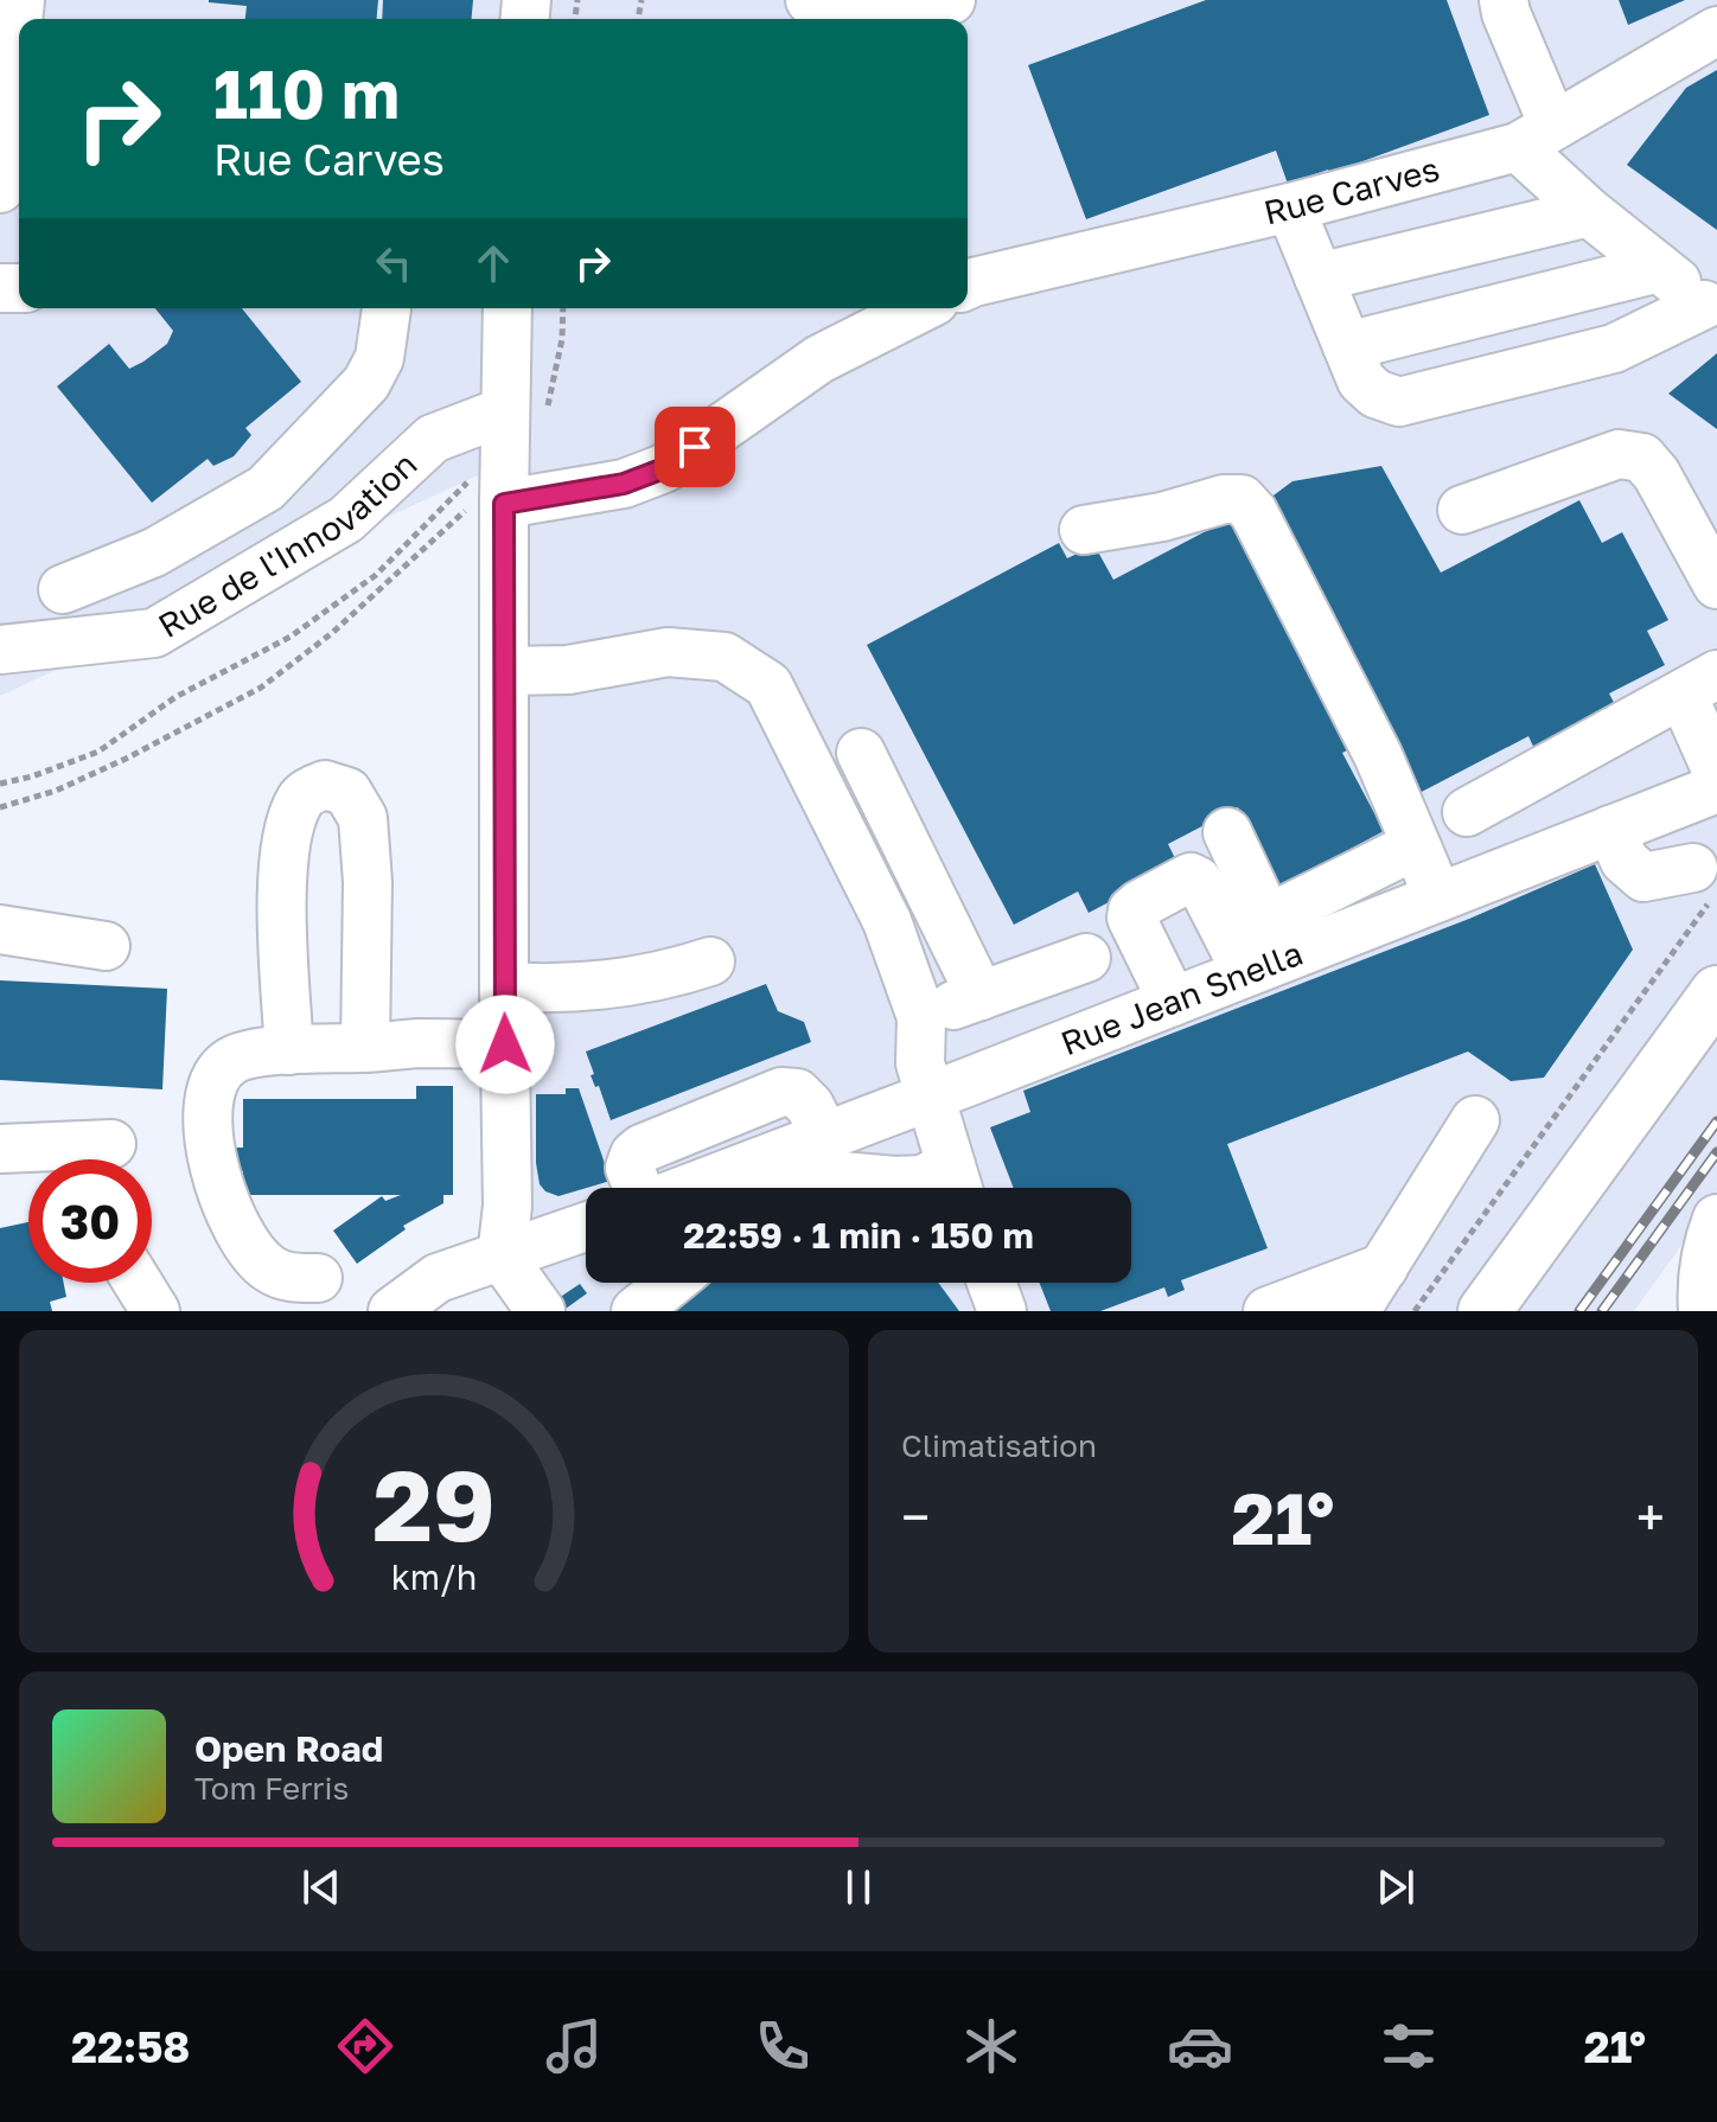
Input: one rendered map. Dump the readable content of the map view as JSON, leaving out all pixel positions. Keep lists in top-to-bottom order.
{
  "streets": {
    "street": ["Rue Carves", "Rue de l'Innovation", "Rue Jean Snella"]
  },
  "page": {
    "turn": ["110 m", "Rue Carves"],
    "limit": "30",
    "trip": "22:59 · 1 min · 150 m",
    "tile": "Climatisation",
    "heat": ["−", "21°", "+"],
    "song": ["Open Road", "Tom Ferris"],
    "tabs": ["22:58", "21°"],
    "gauge": ["29", "km/h"]
  }
}
